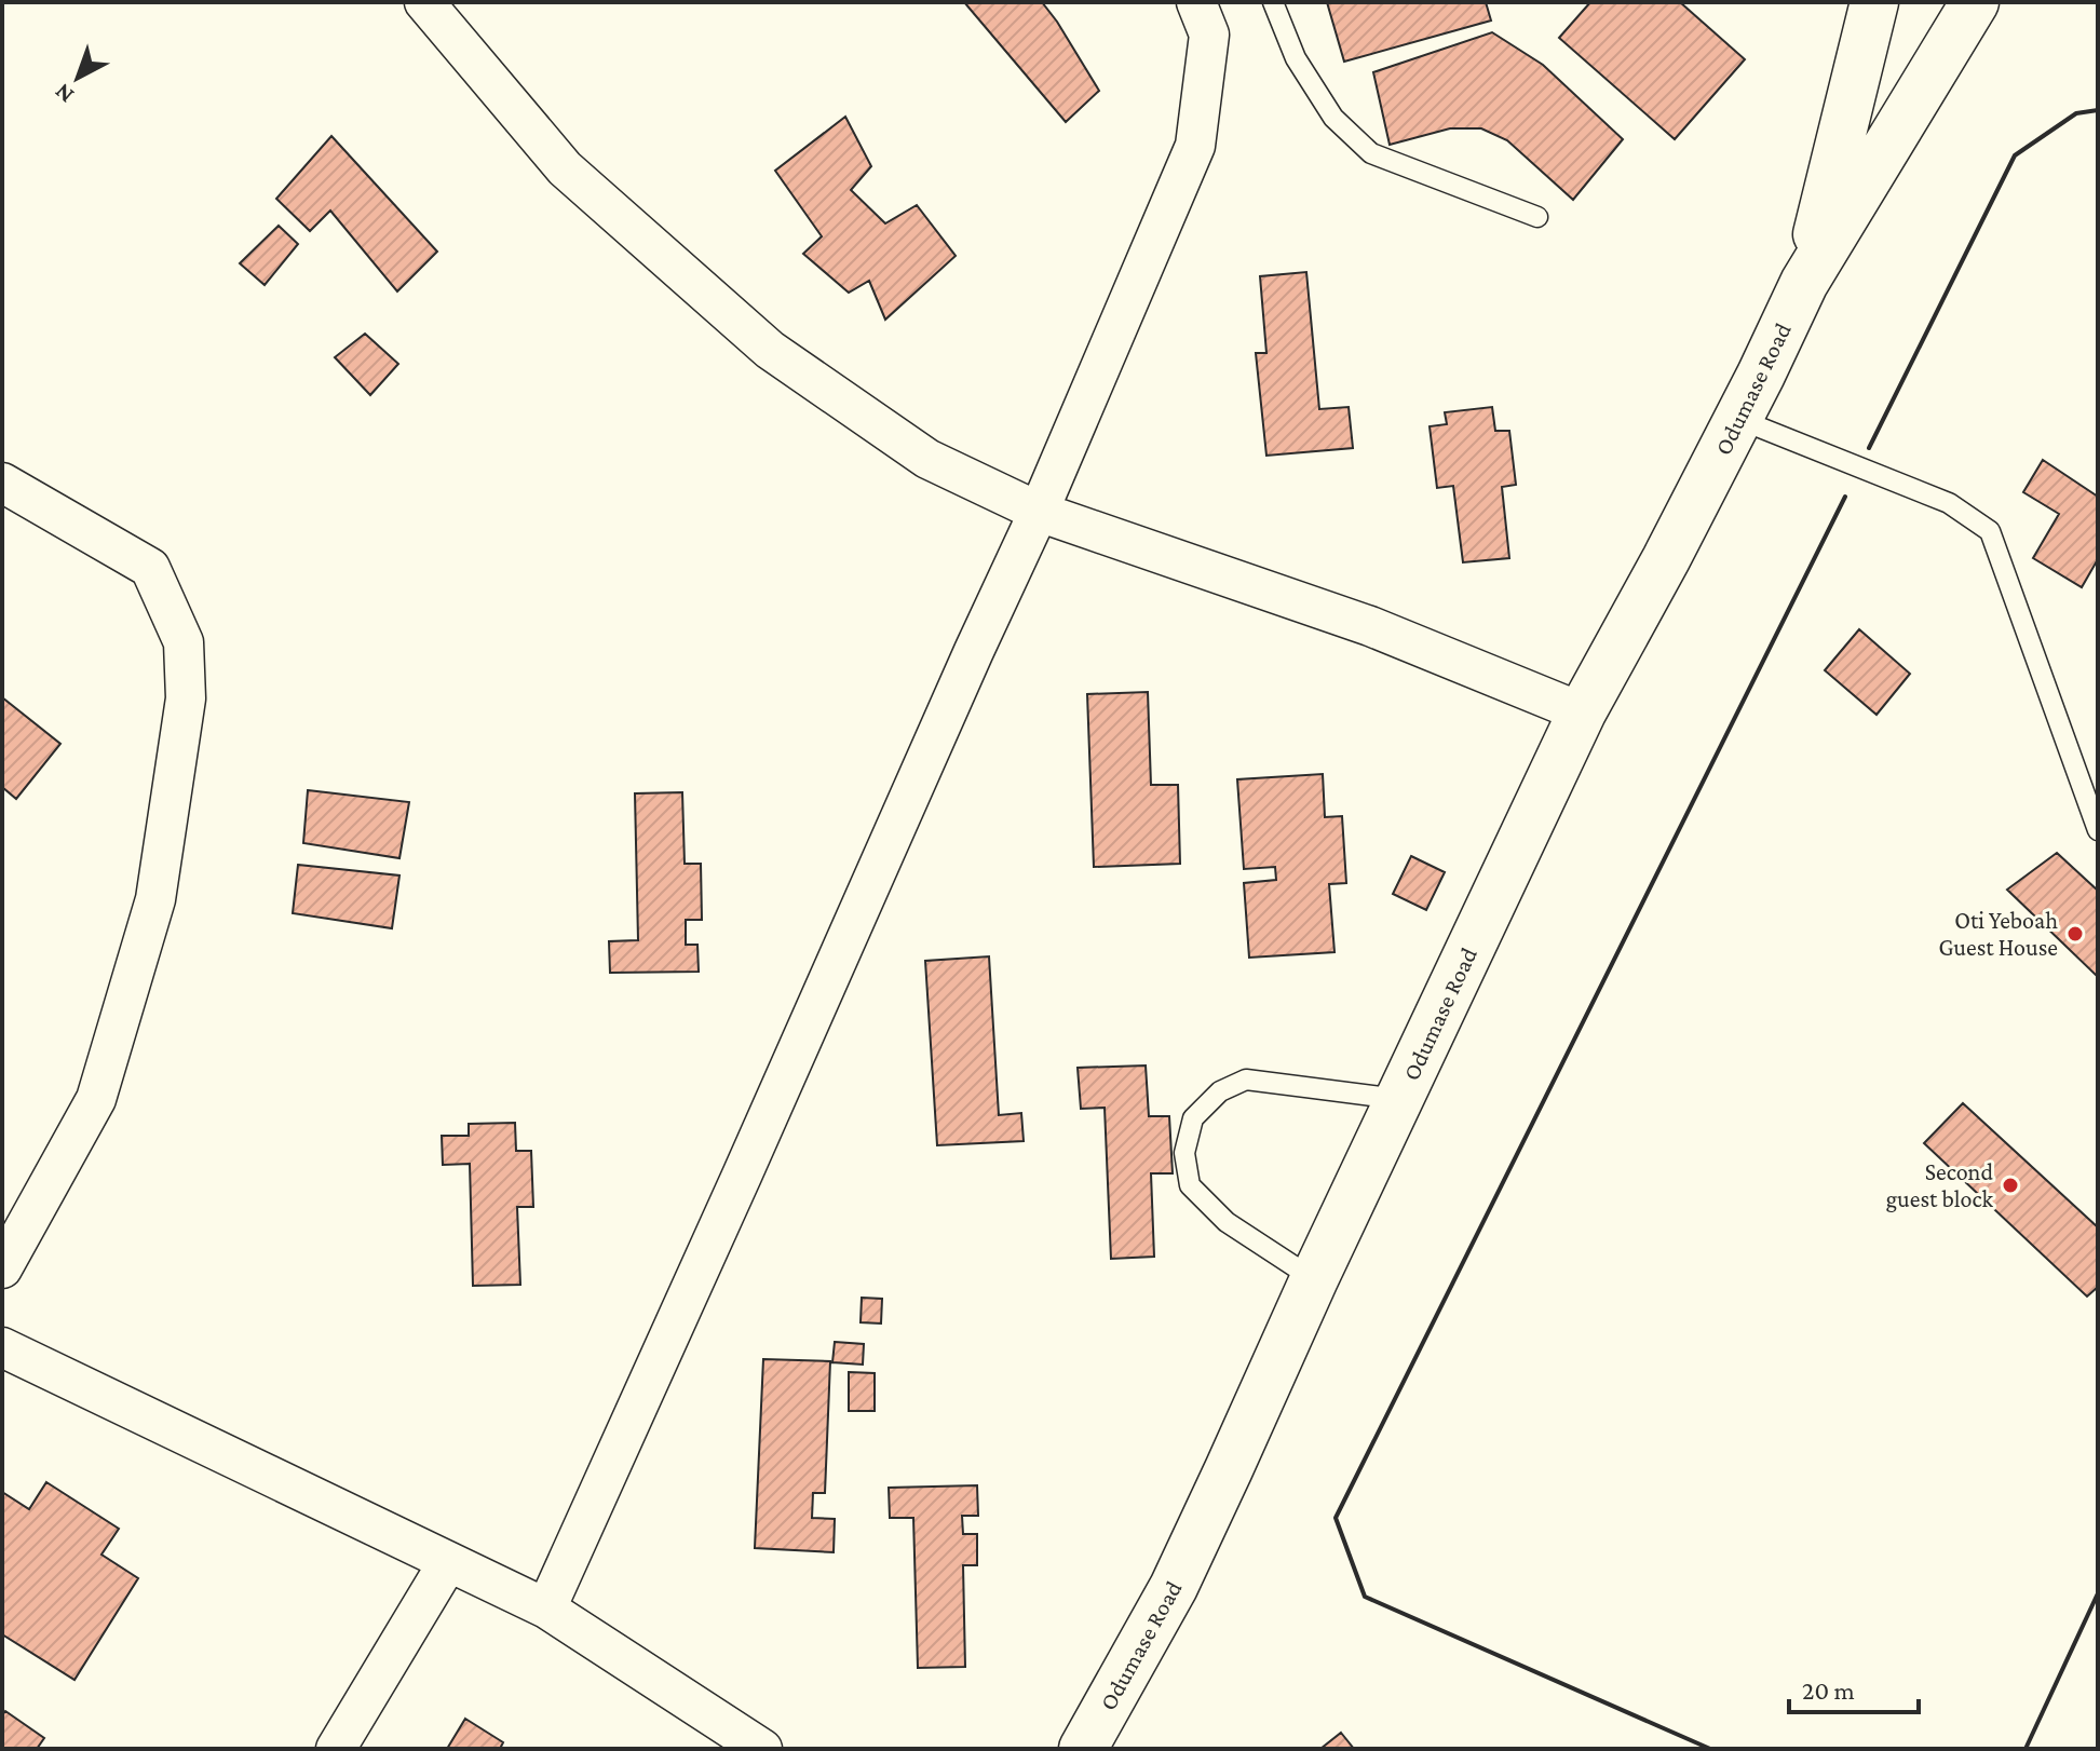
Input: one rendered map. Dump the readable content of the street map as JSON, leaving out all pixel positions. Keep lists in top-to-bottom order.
{
  "streets": {
    "main road": ["Odumase Road"]
  },
  "places": ["Oti Yeboah Guest House", "Second guest block"],
  "scale_bar": "20 m",
  "north": "bottom left"
}
